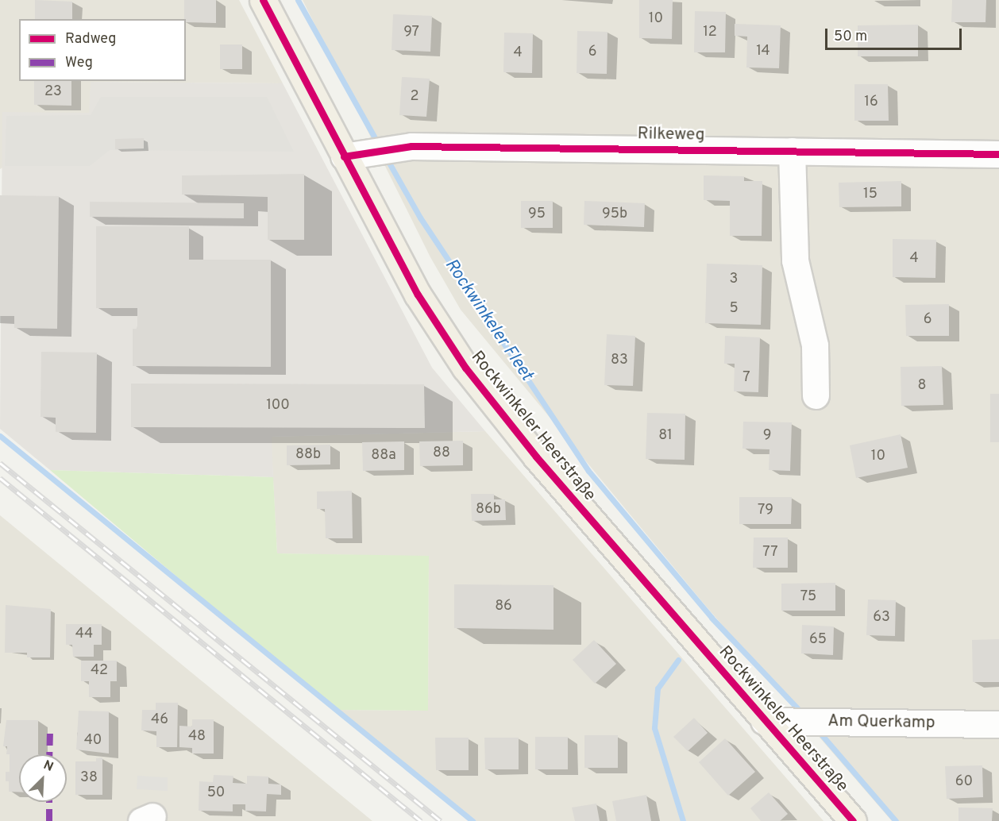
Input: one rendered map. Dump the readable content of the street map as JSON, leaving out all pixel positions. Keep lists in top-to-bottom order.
{
  "streets": {
    "main road": ["Rockwinkeler Heerstraße"],
    "street": ["Rilkeweg", "Am Querkamp"]
  },
  "crossings": [
    ["Rilkeweg", "Rockwinkeler Heerstraße"],
    ["Rockwinkeler Heerstraße", "Am Querkamp"]
  ],
  "water": ["Rockwinkeler Fleet"],
  "house_numbers": [
    "10",
    "97",
    "12",
    "14",
    "6",
    "4",
    "23",
    "2",
    "16",
    "15",
    "95",
    "95b",
    "4",
    "3",
    "5",
    "6",
    "83",
    "7",
    "8",
    "100",
    "81",
    "9",
    "88",
    "88b",
    "88a",
    "10",
    "86b",
    "79",
    "77",
    "75",
    "86",
    "63",
    "44",
    "65",
    "42",
    "46",
    "48",
    "40",
    "38",
    "60",
    "50"
  ],
  "legend": ["Radweg", "Weg"],
  "scale_bar": "50 m",
  "north": "top right"
}
